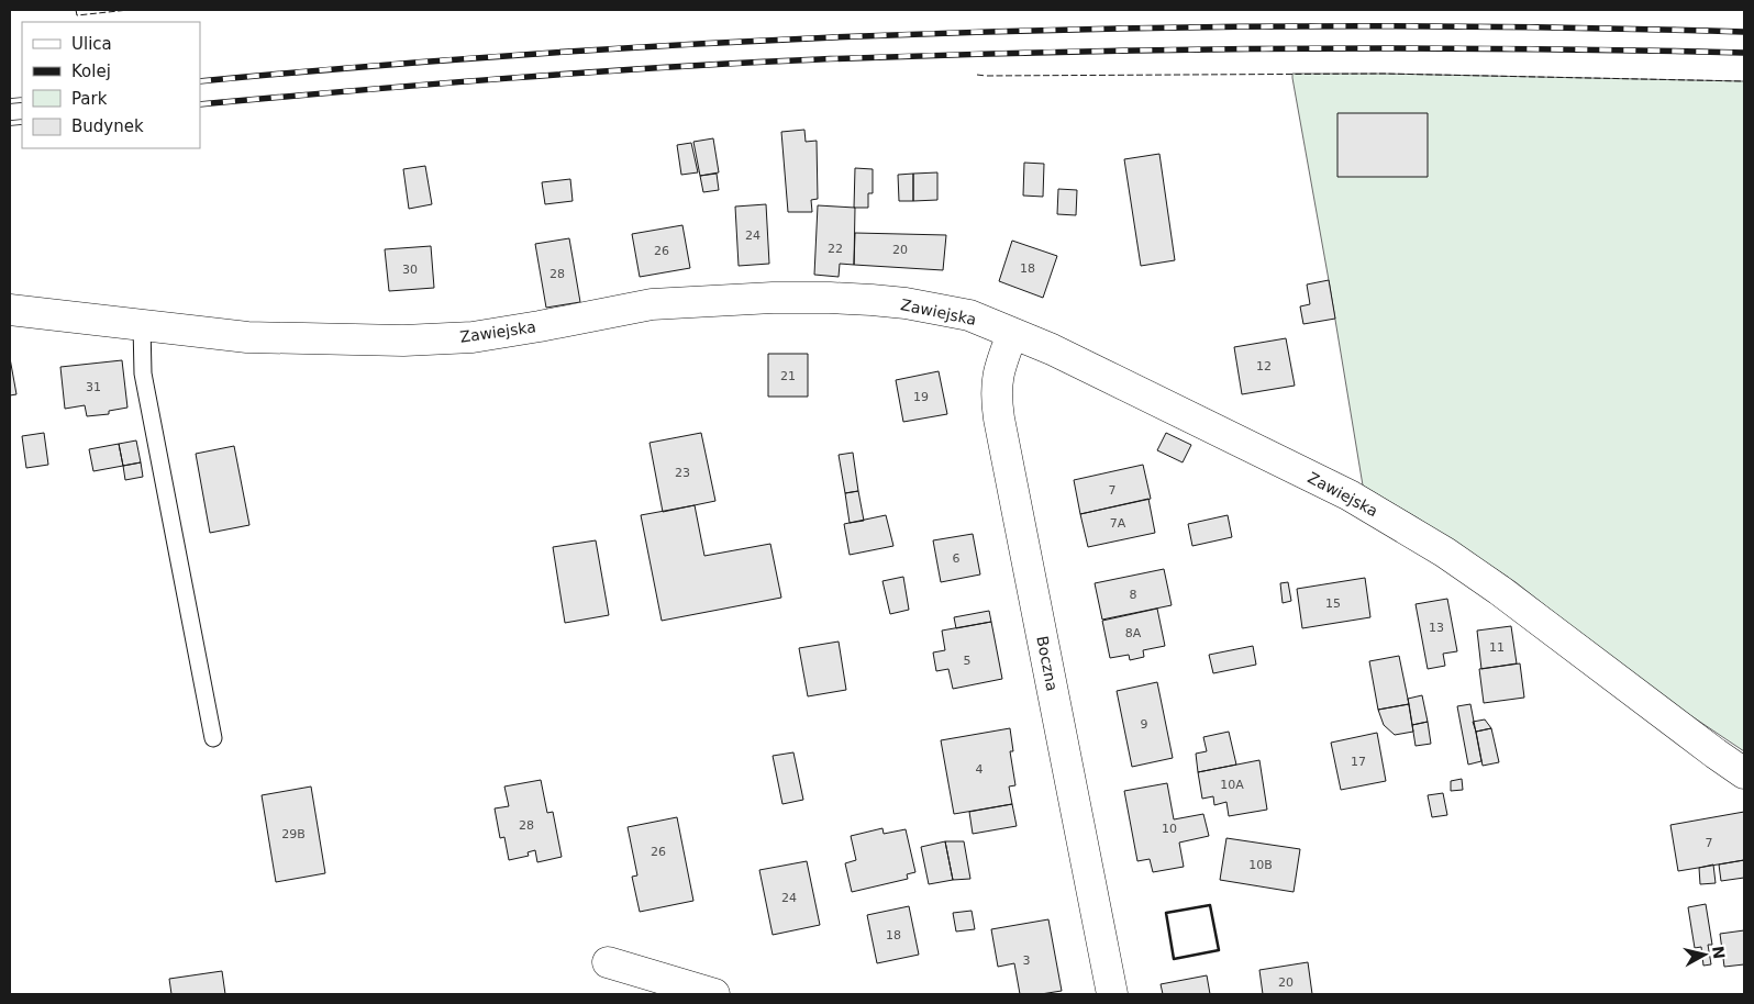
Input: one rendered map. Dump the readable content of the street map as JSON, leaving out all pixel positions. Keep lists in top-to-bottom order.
{
  "streets": {
    "street": ["Zawiejska", "Boczna"]
  },
  "crossings": [
    ["Zawiejska", "Boczna"]
  ],
  "house_numbers": [
    "24",
    "22",
    "20",
    "26",
    "18",
    "30",
    "28",
    "12",
    "21",
    "31",
    "19",
    "23",
    "7",
    "7A",
    "6",
    "8",
    "15",
    "13",
    "8A",
    "11",
    "5",
    "9",
    "17",
    "4",
    "10A",
    "28",
    "10",
    "29B",
    "7",
    "26",
    "10B",
    "24",
    "18",
    "3",
    "20"
  ],
  "legend": [
    "Ulica",
    "Kolej",
    "Park",
    "Budynek"
  ],
  "north": "right"
}
